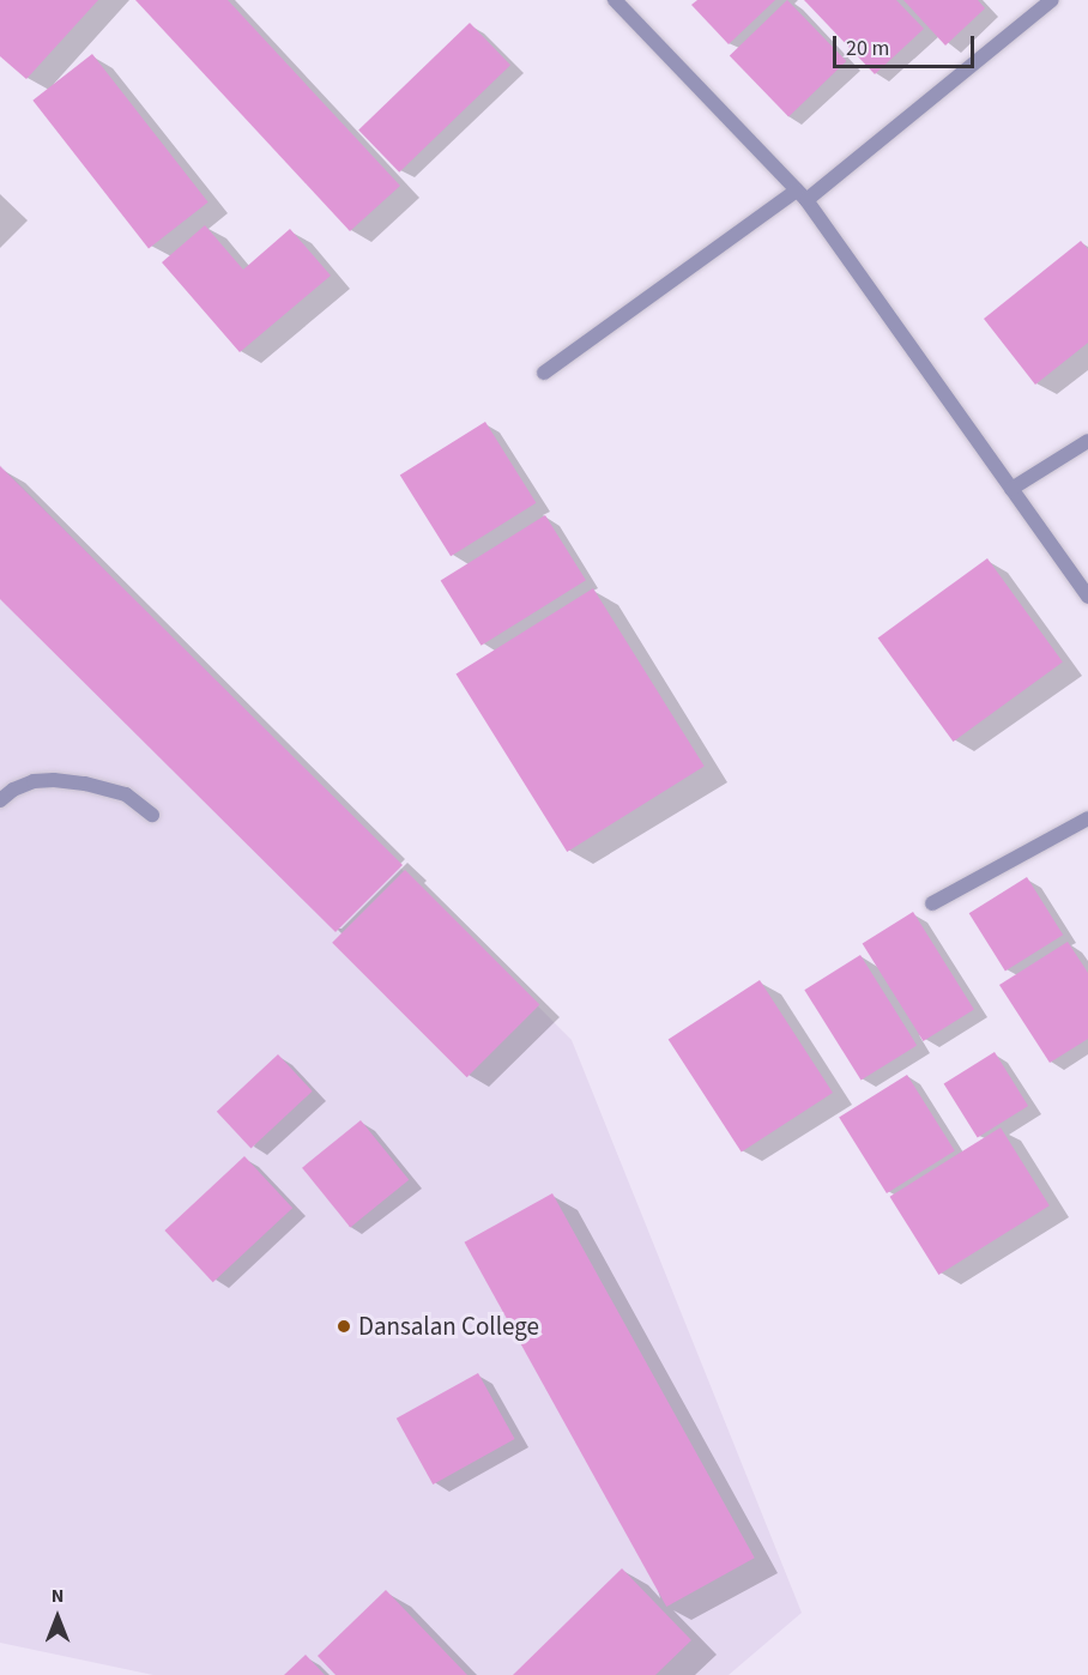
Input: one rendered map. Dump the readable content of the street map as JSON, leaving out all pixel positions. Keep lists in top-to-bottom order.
{
  "places": ["Dansalan College"],
  "scale_bar": "20 m",
  "north": "top"
}
